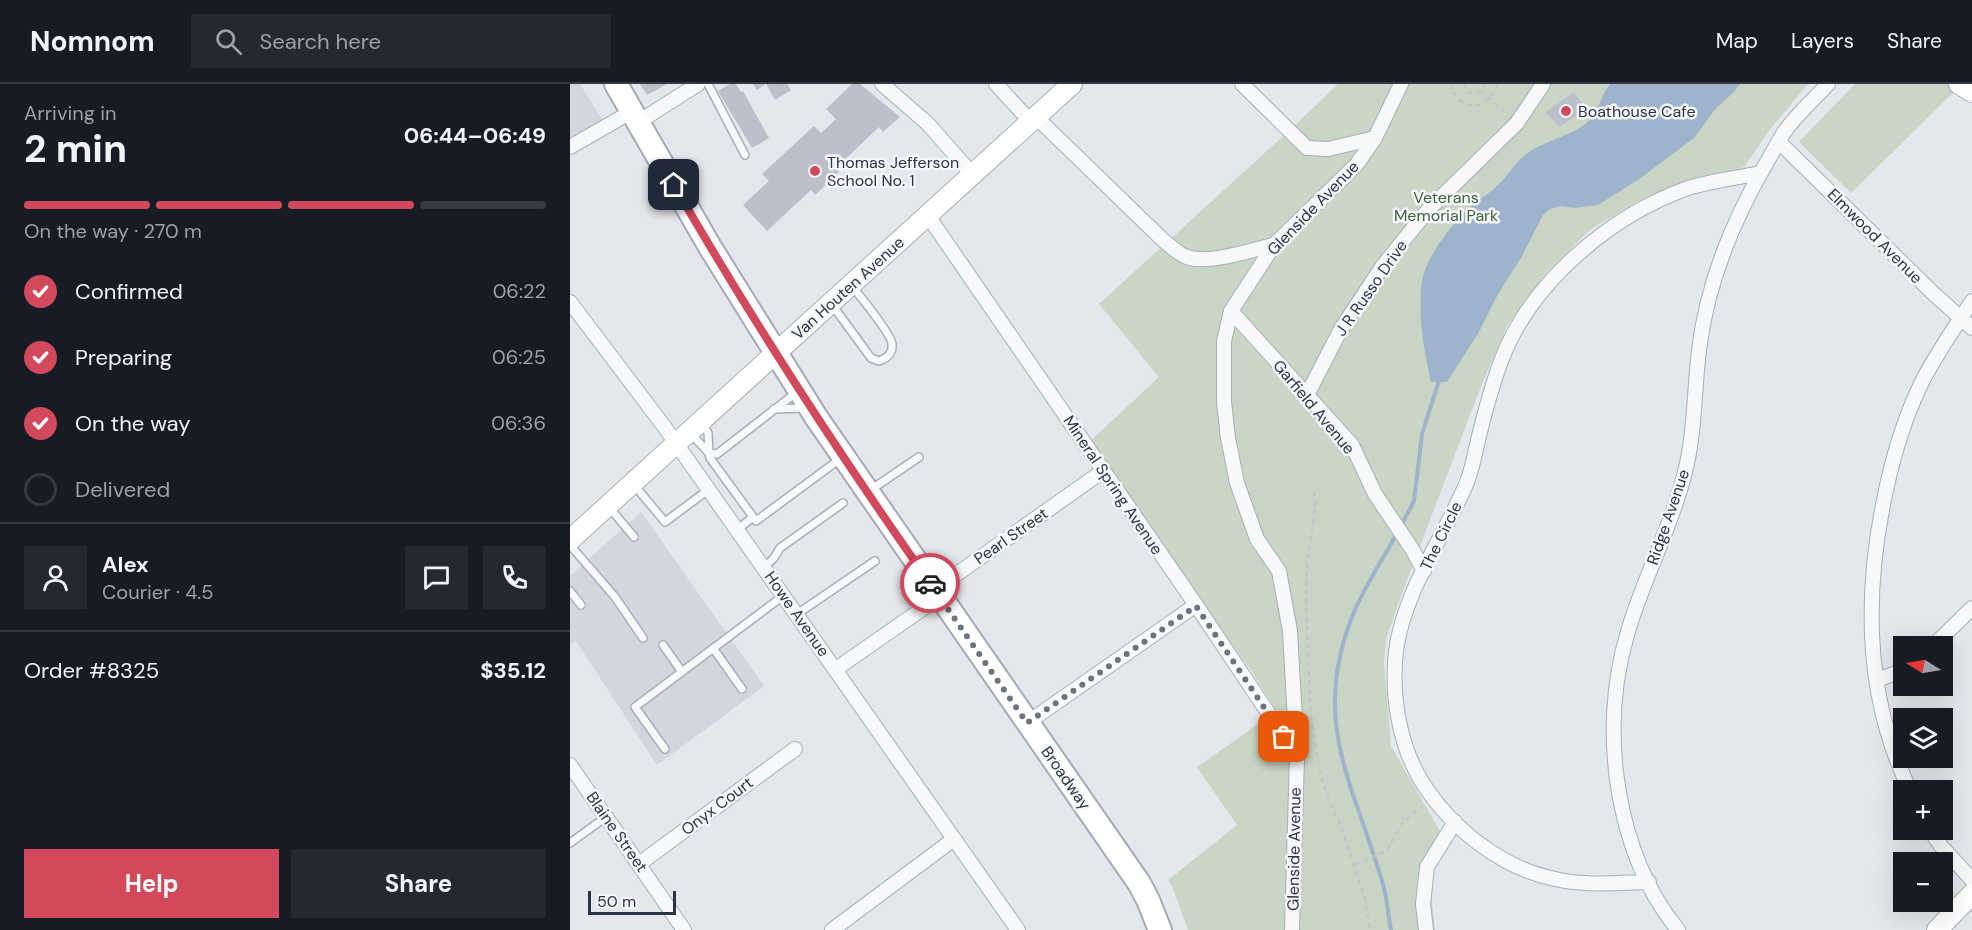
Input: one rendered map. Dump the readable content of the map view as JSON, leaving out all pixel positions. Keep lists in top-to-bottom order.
{
  "streets": {
    "main road": ["Van Houten Avenue", "Broadway"],
    "street": [
      "Glenside Avenue",
      "Elmwood Avenue",
      "J R Russo Drive",
      "Garfield Avenue",
      "Mineral Spring Avenue",
      "Ridge Avenue",
      "Pearl Street",
      "The Circle",
      "Howe Avenue",
      "Onyx Court",
      "Blaine Street"
    ]
  },
  "crossings": [
    ["Glenside Avenue", "Garfield Avenue"],
    ["Glenside Avenue", "Mineral Spring Avenue"],
    ["Elmwood Avenue", "Ridge Avenue"],
    ["Van Houten Avenue", "Mineral Spring Avenue"],
    ["Van Houten Avenue", "Howe Avenue"],
    ["Van Houten Avenue", "Broadway"],
    ["J R Russo Drive", "Garfield Avenue"],
    ["Garfield Avenue", "The Circle"],
    ["Mineral Spring Avenue", "Pearl Street"],
    ["Ridge Avenue", "The Circle"],
    ["Pearl Street", "Howe Avenue"],
    ["Pearl Street", "Broadway"],
    ["Onyx Court", "Blaine Street"]
  ],
  "parks": ["Veterans Memorial Park"],
  "places": ["Boathouse Cafe", "Thomas Jefferson School No. 1"],
  "scale_bar": "50 m",
  "north": "left",
  "page": {
    "header": "Nomnom",
    "search": "Search here",
    "nav": ["Map", "Layers", "Share"],
    "heading": ["2 min", "Arriving in", "06:44–06:49"],
    "panel": [
      "Alex",
      "Courier · 4.5",
      "Order #8325",
      "$35.12"
    ],
    "bar": "On the way · 270 m",
    "list": [
      ["Confirmed", "06:22"],
      ["Preparing", "06:25"],
      ["On the way", "06:36"],
      "Delivered"
    ],
    "map_buttons": ["+", "−"],
    "buttons": ["Help", "Share"],
    "scale": "50 m"
  }
}
